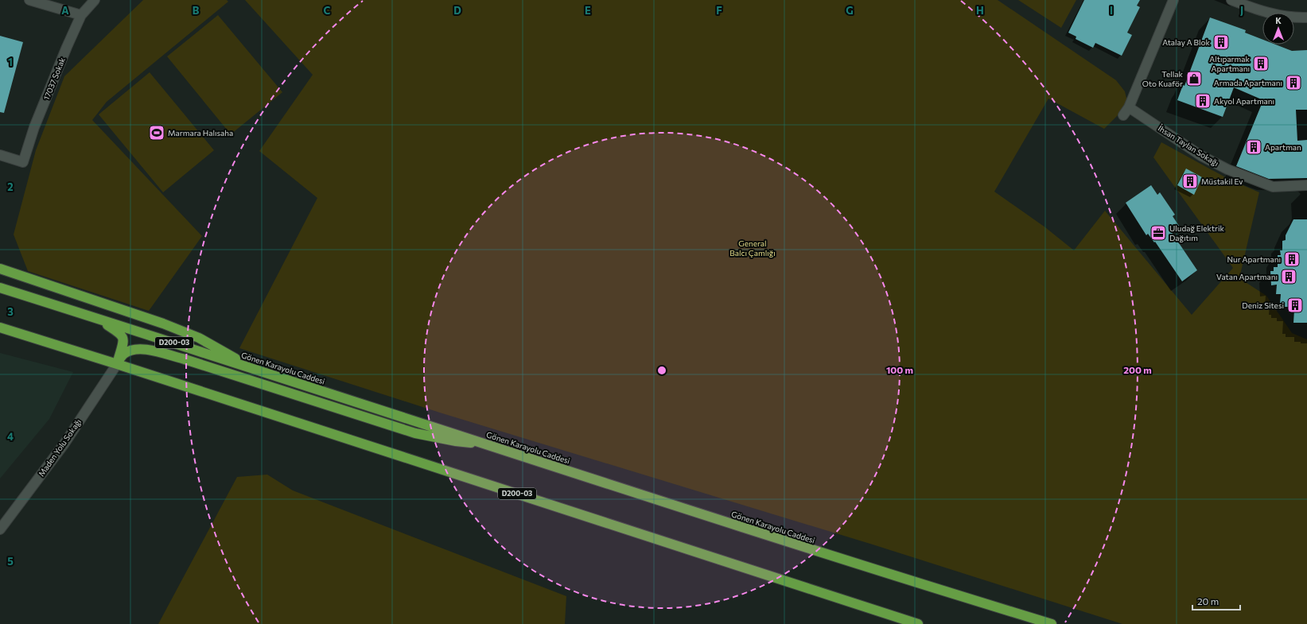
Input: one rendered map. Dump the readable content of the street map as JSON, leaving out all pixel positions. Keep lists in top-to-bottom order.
{
  "streets": {
    "highway": ["D200-03", "Gönen Karayolu Caddesi"],
    "street": ["17037 Sokak", "İhsan Taylan Sokağı", "Maden Yolu Sokağı"]
  },
  "crossings": [
    ["D200-03", "Maden Yolu Sokağı"]
  ],
  "parks": ["General Balcı Çamlığı"],
  "places": {
    "building": [
      "Atalay A Blok",
      "Altıparmak Apartmanı",
      "Armada Apartmanı",
      "Akyol Apartmanı",
      "Apartman",
      "Müstakil Ev",
      "Nur Apartmanı",
      "Vatan Apartmanı",
      "Deniz Sitesi"
    ],
    "shop": ["Tellak Oto Kuaför"],
    "sports": ["Marmara Halısaha"],
    "office": ["Uludağ Elektrik Dağıtım"]
  },
  "scale_bar": "20 m",
  "north": "top",
  "grid": {
    "columns": [
      "A",
      "B",
      "C",
      "D",
      "E",
      "F",
      "G",
      "H",
      "I",
      "J"
    ],
    "rows": [
      "1",
      "2",
      "3",
      "4",
      "5"
    ]
  },
  "rings": ["100 m", "200 m"]
}
